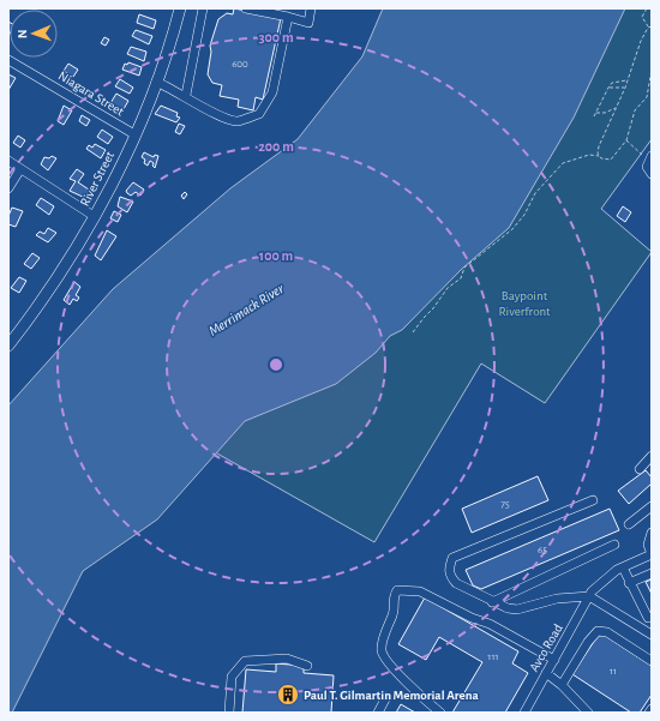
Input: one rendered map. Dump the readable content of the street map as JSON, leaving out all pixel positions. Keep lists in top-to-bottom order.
{
  "streets": {
    "main road": ["River Street"],
    "street": ["Niagara Street", "Avco Road"]
  },
  "crossings": [
    ["Niagara Street", "River Street"]
  ],
  "water": ["Merrimack River"],
  "parks": ["Baypoint Riverfront"],
  "places": {
    "building": ["Paul T. Gilmartin Memorial Arena"]
  },
  "house_numbers": [
    "600",
    "75",
    "65",
    "111",
    "11"
  ],
  "north": "left",
  "rings": ["300 m", "200 m", "100 m"]
}
